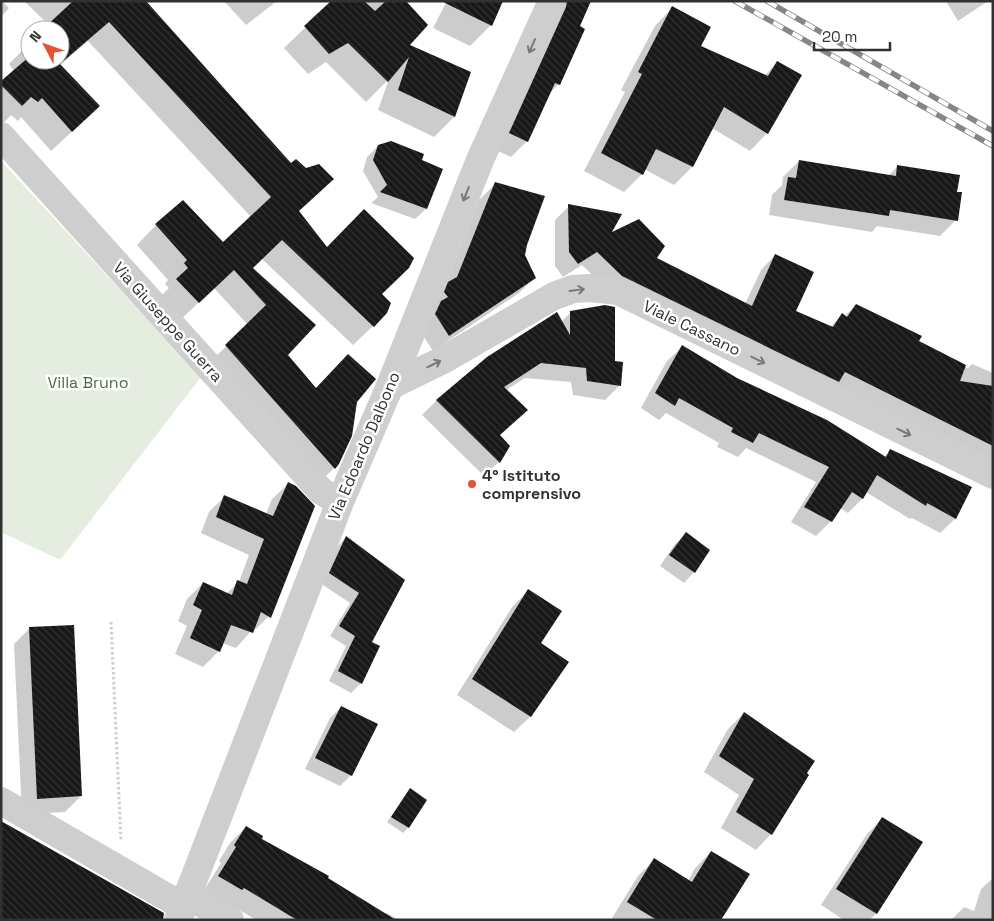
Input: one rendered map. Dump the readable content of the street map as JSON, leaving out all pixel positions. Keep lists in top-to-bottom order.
{
  "streets": {
    "street": ["Via Giuseppe Guerra", "Viale Cassano", "Via Edoardo Dalbono"]
  },
  "crossings": [
    ["Via Giuseppe Guerra", "Via Edoardo Dalbono"],
    ["Viale Cassano", "Via Edoardo Dalbono"]
  ],
  "one_way": ["Viale Cassano", "Via Edoardo Dalbono"],
  "parks": ["Villa Bruno"],
  "places": ["4° Istituto comprensivo"],
  "scale_bar": "20 m",
  "north": "top left"
}
